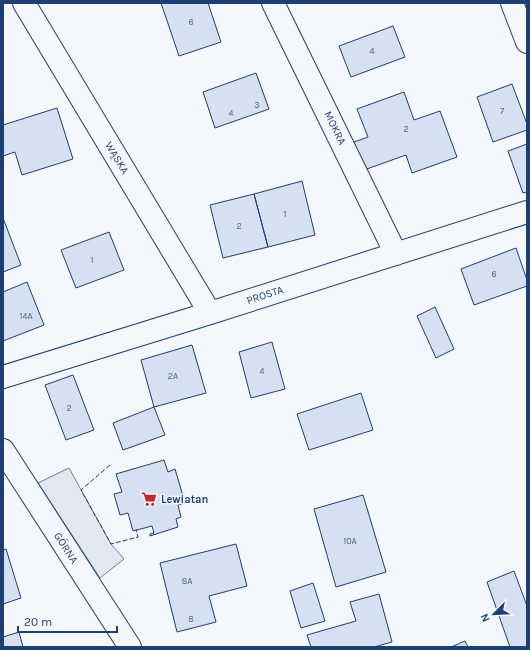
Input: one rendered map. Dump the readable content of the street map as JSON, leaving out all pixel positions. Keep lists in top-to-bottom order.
{
  "streets": {
    "street": [
      "MOKRA",
      "WĄSKA",
      "PROSTA",
      "GÓRNA"
    ]
  },
  "crossings": [
    ["MOKRA", "PROSTA"],
    ["WĄSKA", "PROSTA"]
  ],
  "places": {
    "supermarket": ["Lewiatan"]
  },
  "house_numbers": [
    "6",
    "4",
    "3",
    "7",
    "4",
    "2",
    "1",
    "2",
    "1",
    "6",
    "14A",
    "4",
    "2A",
    "2",
    "10A",
    "8A",
    "8"
  ],
  "scale_bar": "20 m",
  "north": "bottom left"
}
